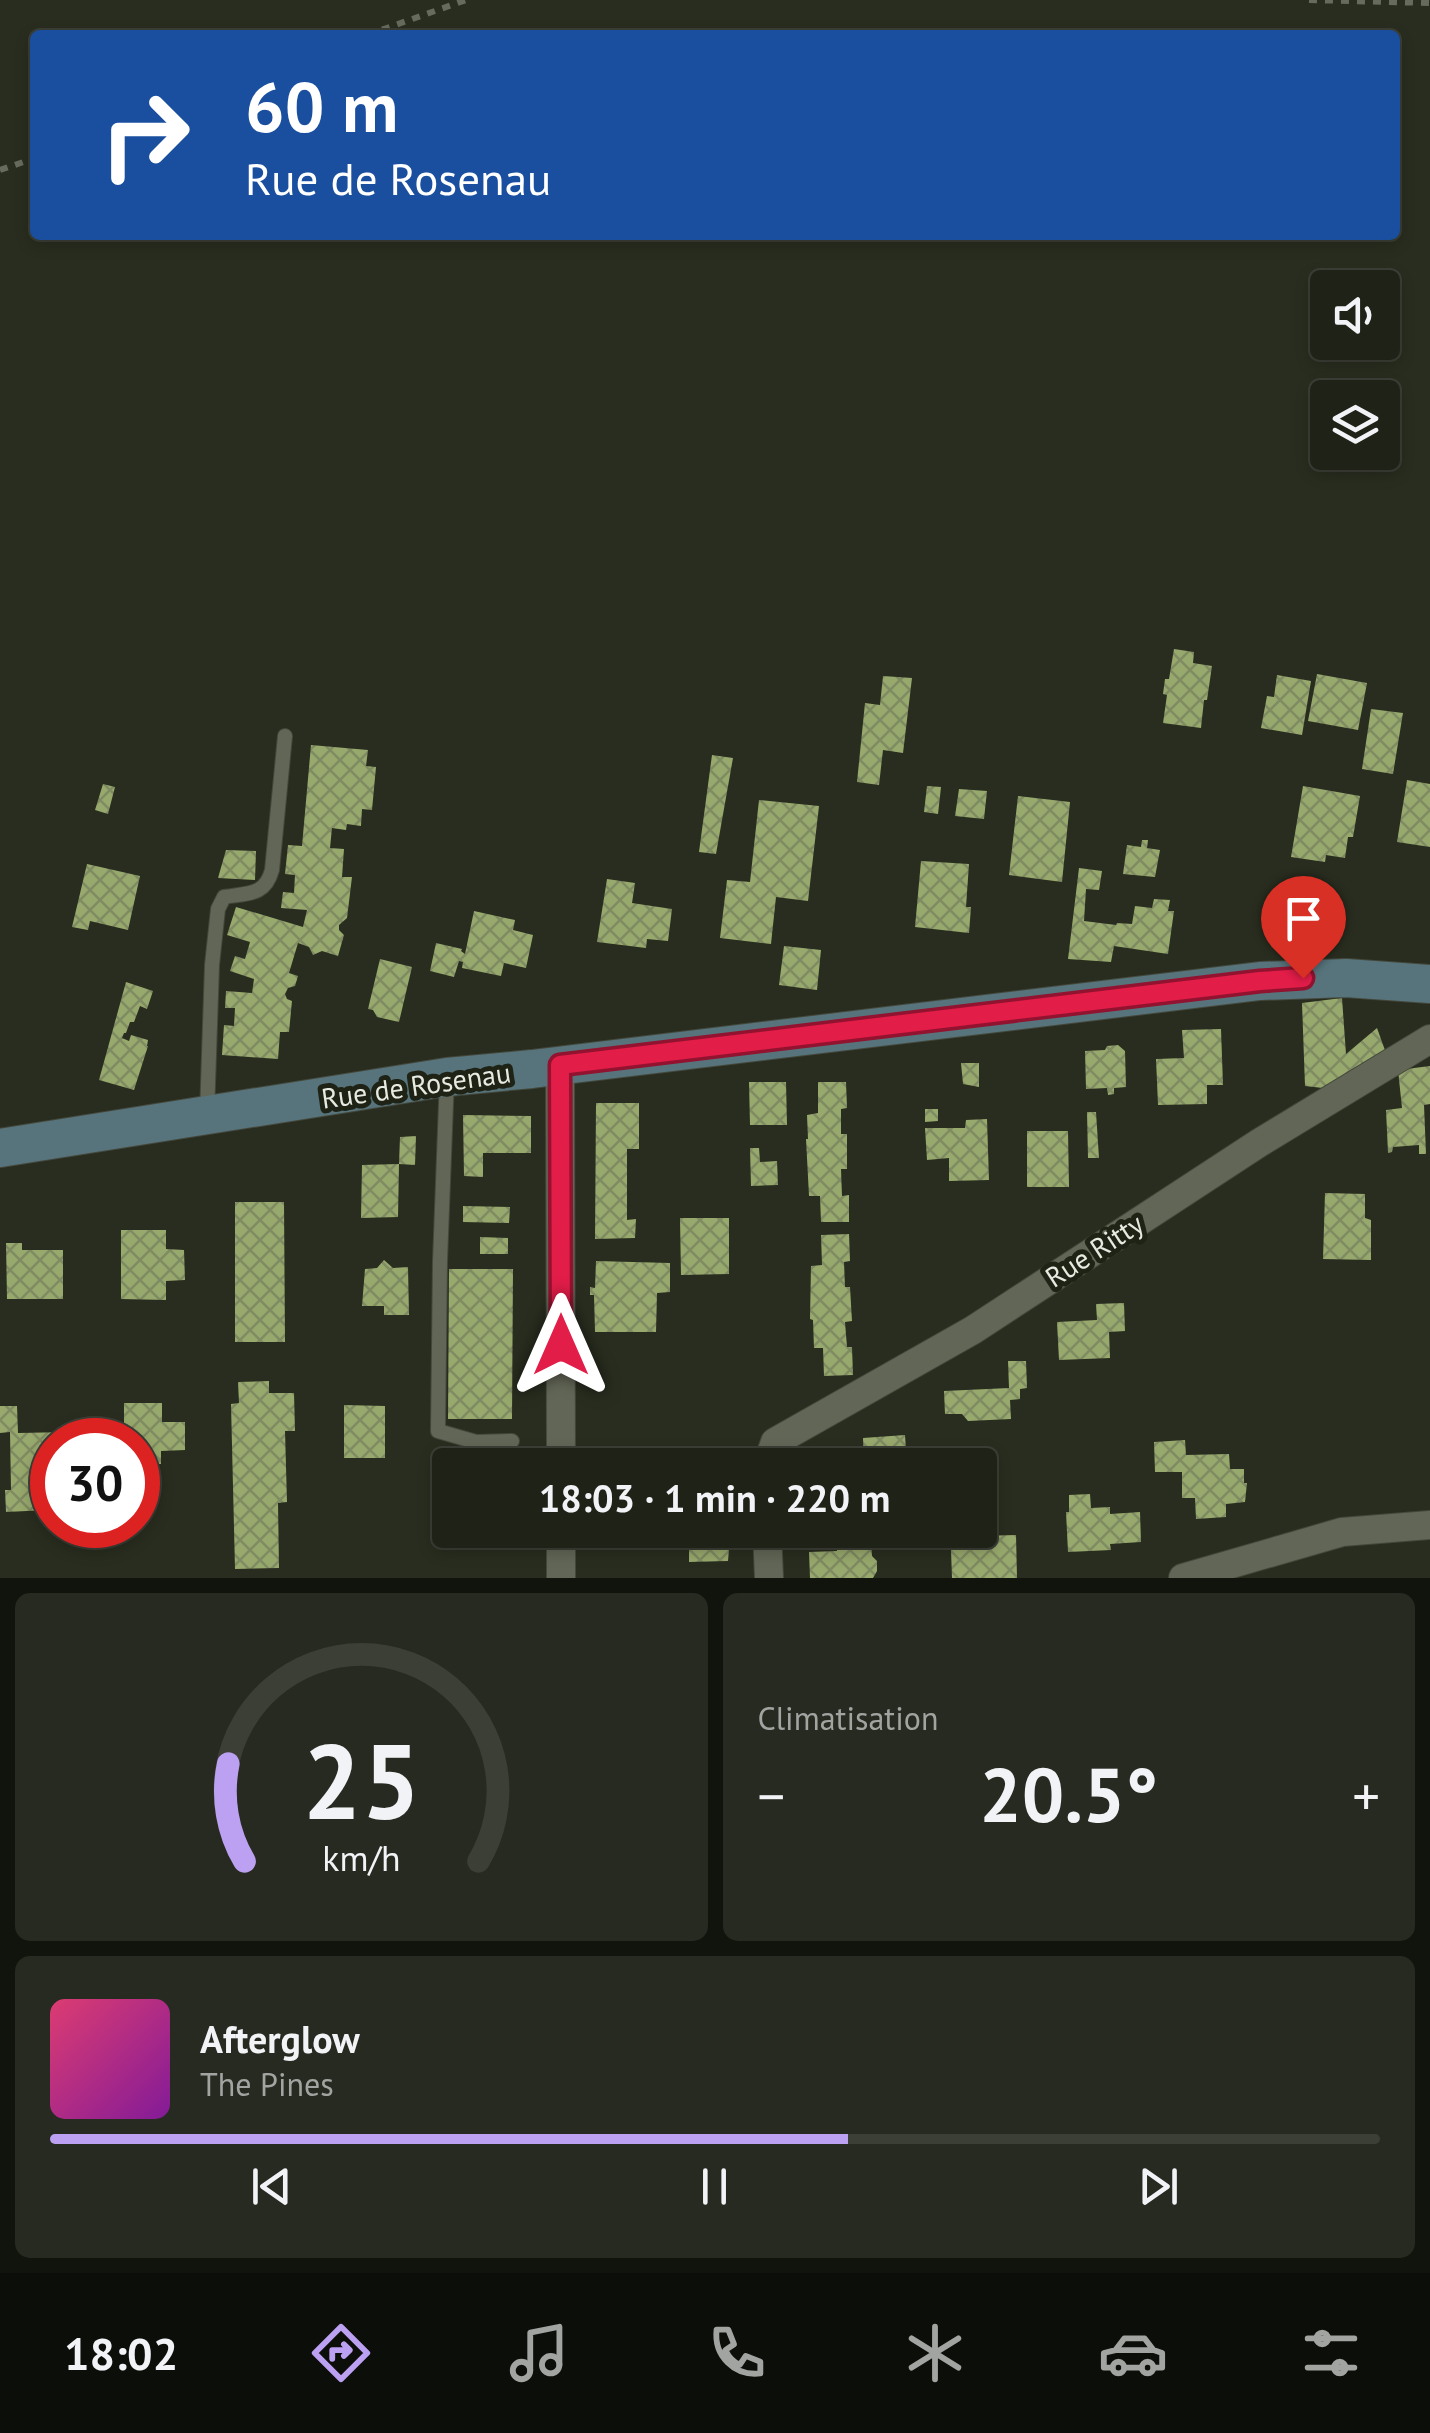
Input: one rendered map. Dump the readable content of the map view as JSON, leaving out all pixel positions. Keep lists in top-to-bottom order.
{
  "streets": {
    "main road": ["Rue de Rosenau"],
    "street": ["Rue Ritty"]
  },
  "page": {
    "turn": ["60 m", "Rue de Rosenau"],
    "limit": "30",
    "trip": "18:03 · 1 min · 220 m",
    "tile": "Climatisation",
    "heat": ["−", "20.5°", "+"],
    "song": ["Afterglow", "The Pines"],
    "tabs": "18:02",
    "gauge": ["25", "km/h"]
  }
}
